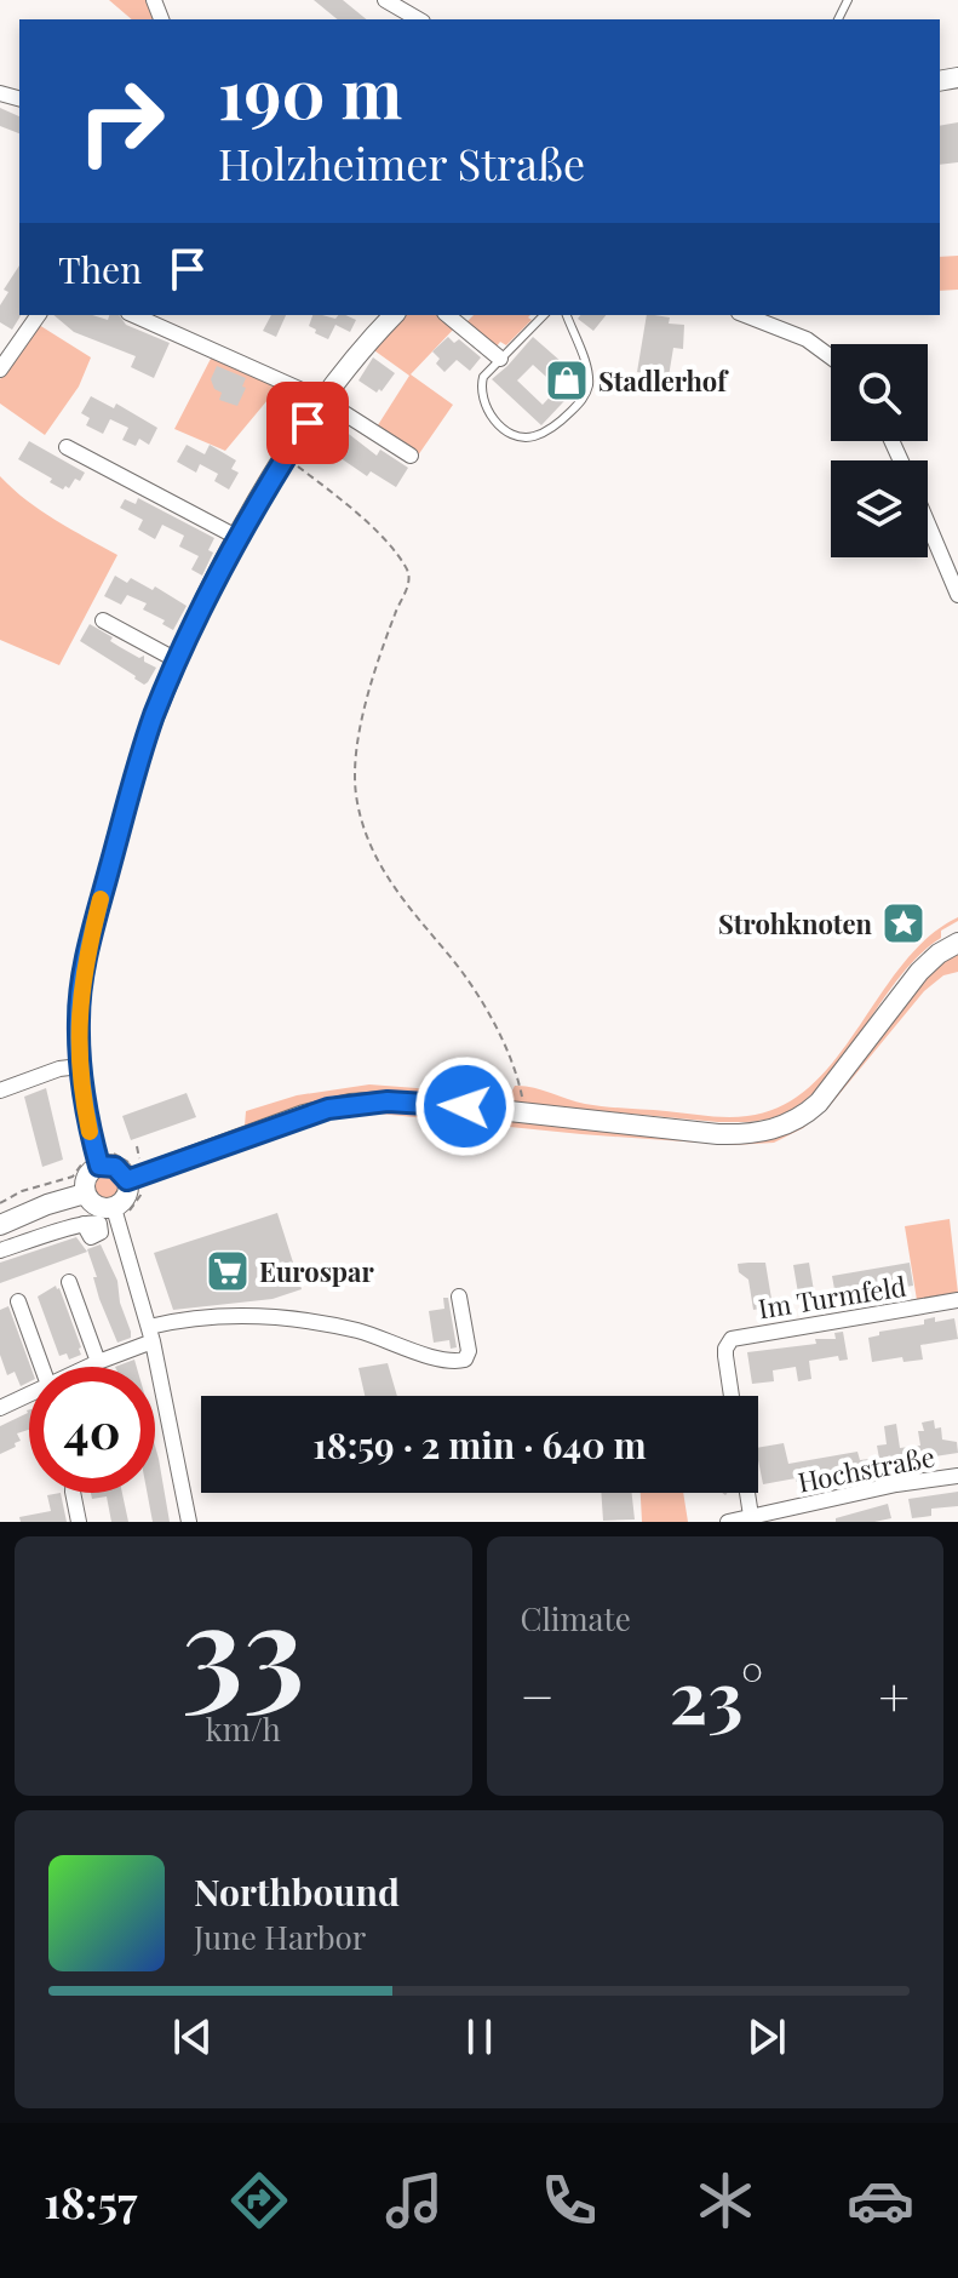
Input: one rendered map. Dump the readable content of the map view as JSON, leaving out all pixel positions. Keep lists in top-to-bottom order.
{
  "streets": {
    "street": ["Im Turmfeld", "Hochstraße"]
  },
  "places": {
    "shop": ["Stadlerhof"],
    "place": ["Strohknoten"],
    "supermarket": ["Eurospar"]
  },
  "page": {
    "turn": ["190 m", "Holzheimer Straße"],
    "then": "Then",
    "limit": "40",
    "trip": "18:59 · 2 min · 640 m",
    "tile": [
      ["33", "km/h"],
      "Climate"
    ],
    "heat": ["−", "23°", "+"],
    "song": ["Northbound", "June Harbor"],
    "tabs": "18:57"
  }
}
